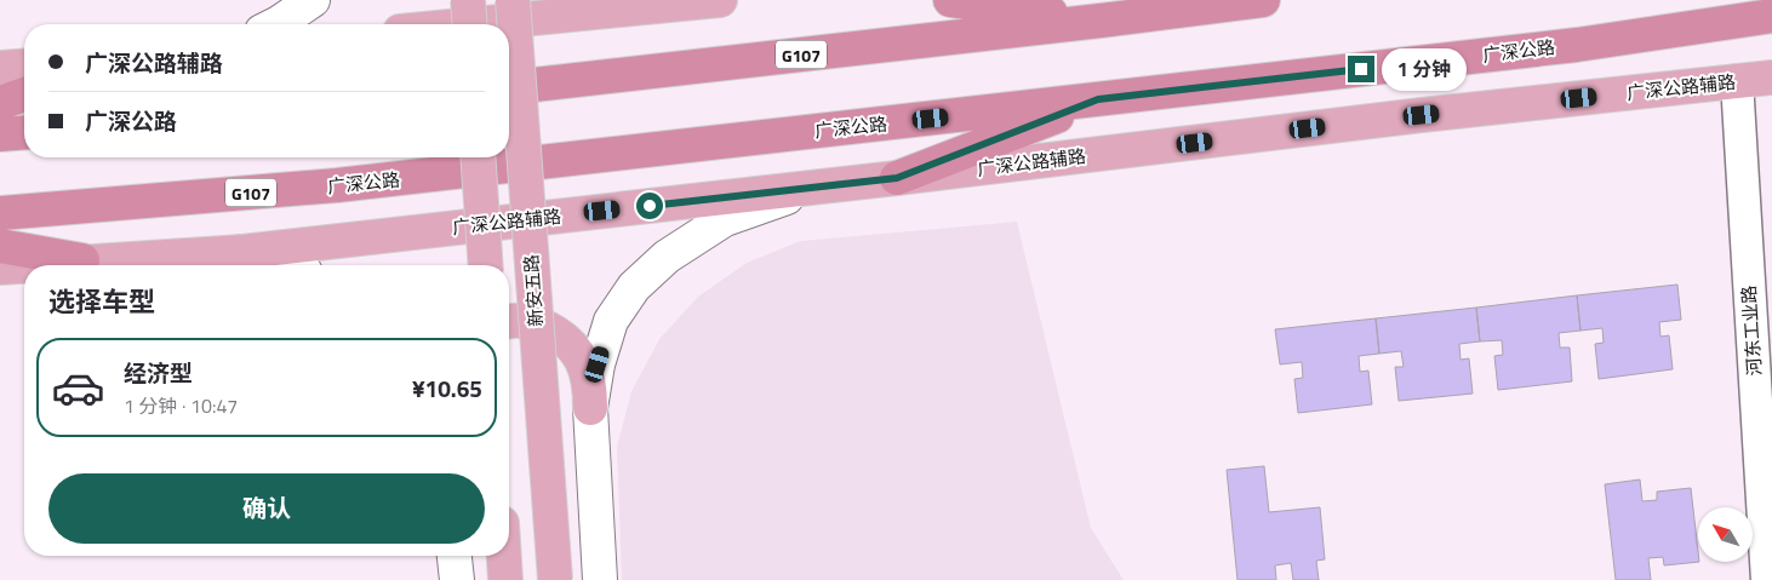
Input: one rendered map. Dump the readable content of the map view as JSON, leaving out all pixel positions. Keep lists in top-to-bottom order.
{
  "streets": {
    "highway": ["广深公路", "G107"],
    "main road": ["广深公路辅路", "新安五路"],
    "street": ["河东工业路"]
  },
  "crossings": [
    ["广深公路辅路", "河东工业路"]
  ],
  "north": "top left",
  "page": {
    "banner": ["广深公路辅路", "广深公路"],
    "bubble": "1 分钟",
    "heading": "选择车型",
    "list": [
      {
        "name": "经济型",
        "note": "1 分钟 · 10:47",
        "value": "¥10.65"
      }
    ],
    "buttons": "确认"
  }
}
